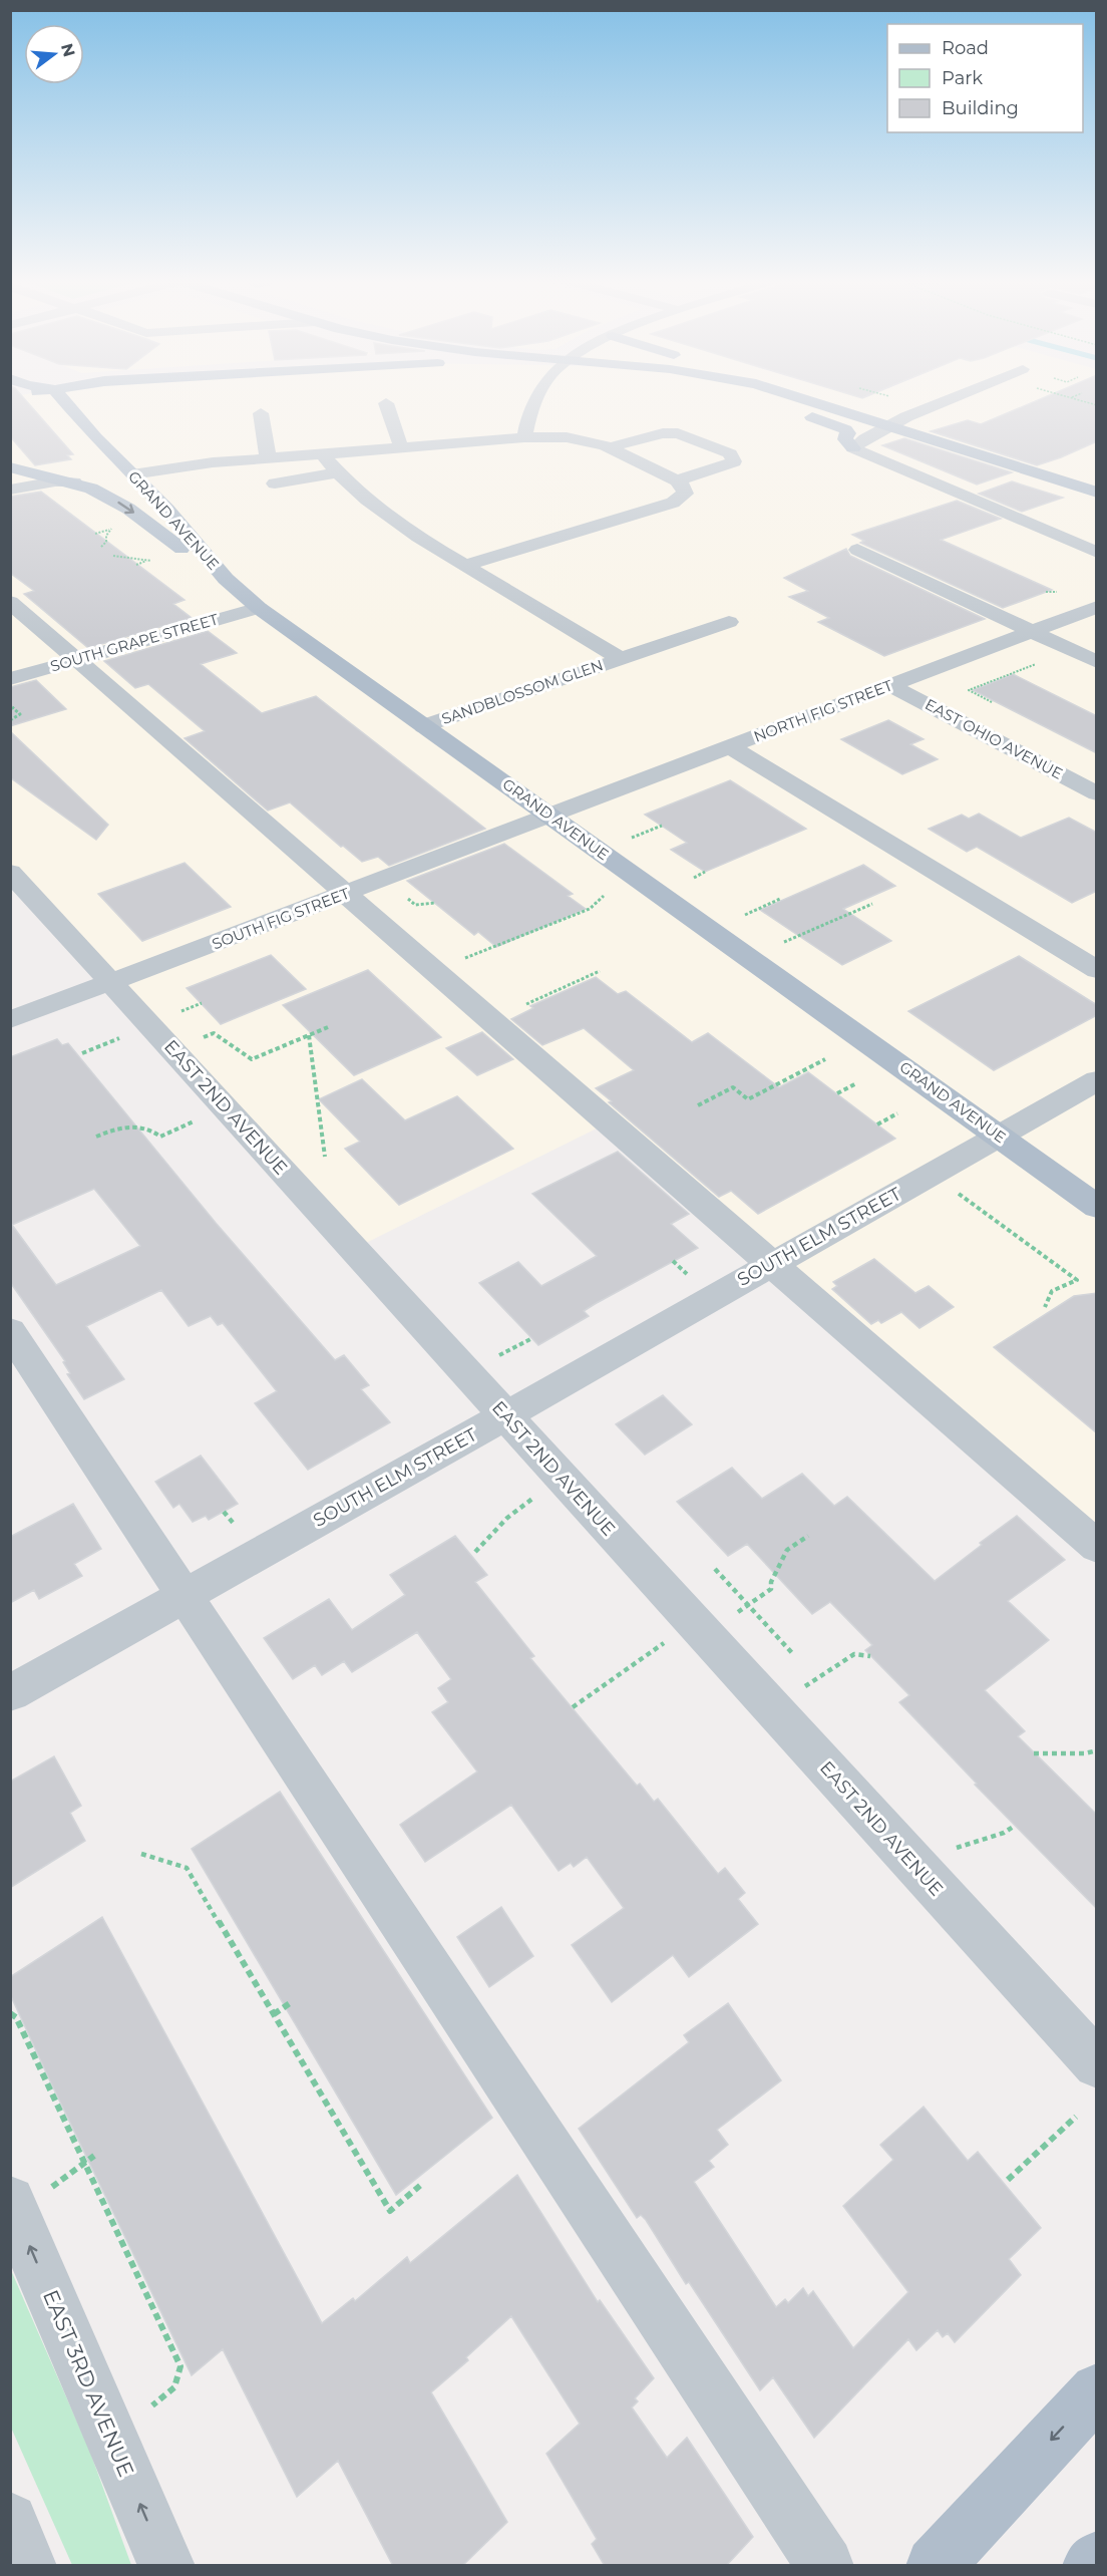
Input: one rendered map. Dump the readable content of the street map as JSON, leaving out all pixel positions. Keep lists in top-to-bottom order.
{
  "streets": {
    "main road": ["GRAND AVENUE"],
    "street": [
      "SOUTH GRAPE STREET",
      "SANDBLOSSOM GLEN",
      "NORTH FIG STREET",
      "EAST OHIO AVENUE",
      "SOUTH FIG STREET",
      "EAST 2ND AVENUE",
      "SOUTH ELM STREET",
      "EAST 3RD AVENUE"
    ]
  },
  "crossings": [
    ["GRAND AVENUE", "SOUTH GRAPE STREET"],
    ["GRAND AVENUE", "SANDBLOSSOM GLEN"],
    ["GRAND AVENUE", "NORTH FIG STREET"],
    ["GRAND AVENUE", "SOUTH FIG STREET"],
    ["GRAND AVENUE", "SOUTH ELM STREET"],
    ["NORTH FIG STREET", "EAST OHIO AVENUE"],
    ["NORTH FIG STREET", "SOUTH FIG STREET"],
    ["SOUTH FIG STREET", "EAST 2ND AVENUE"],
    ["EAST 2ND AVENUE", "SOUTH ELM STREET"]
  ],
  "one_way": ["EAST 3RD AVENUE"],
  "legend": ["Road", "Park", "Building"],
  "north": "right"
}
